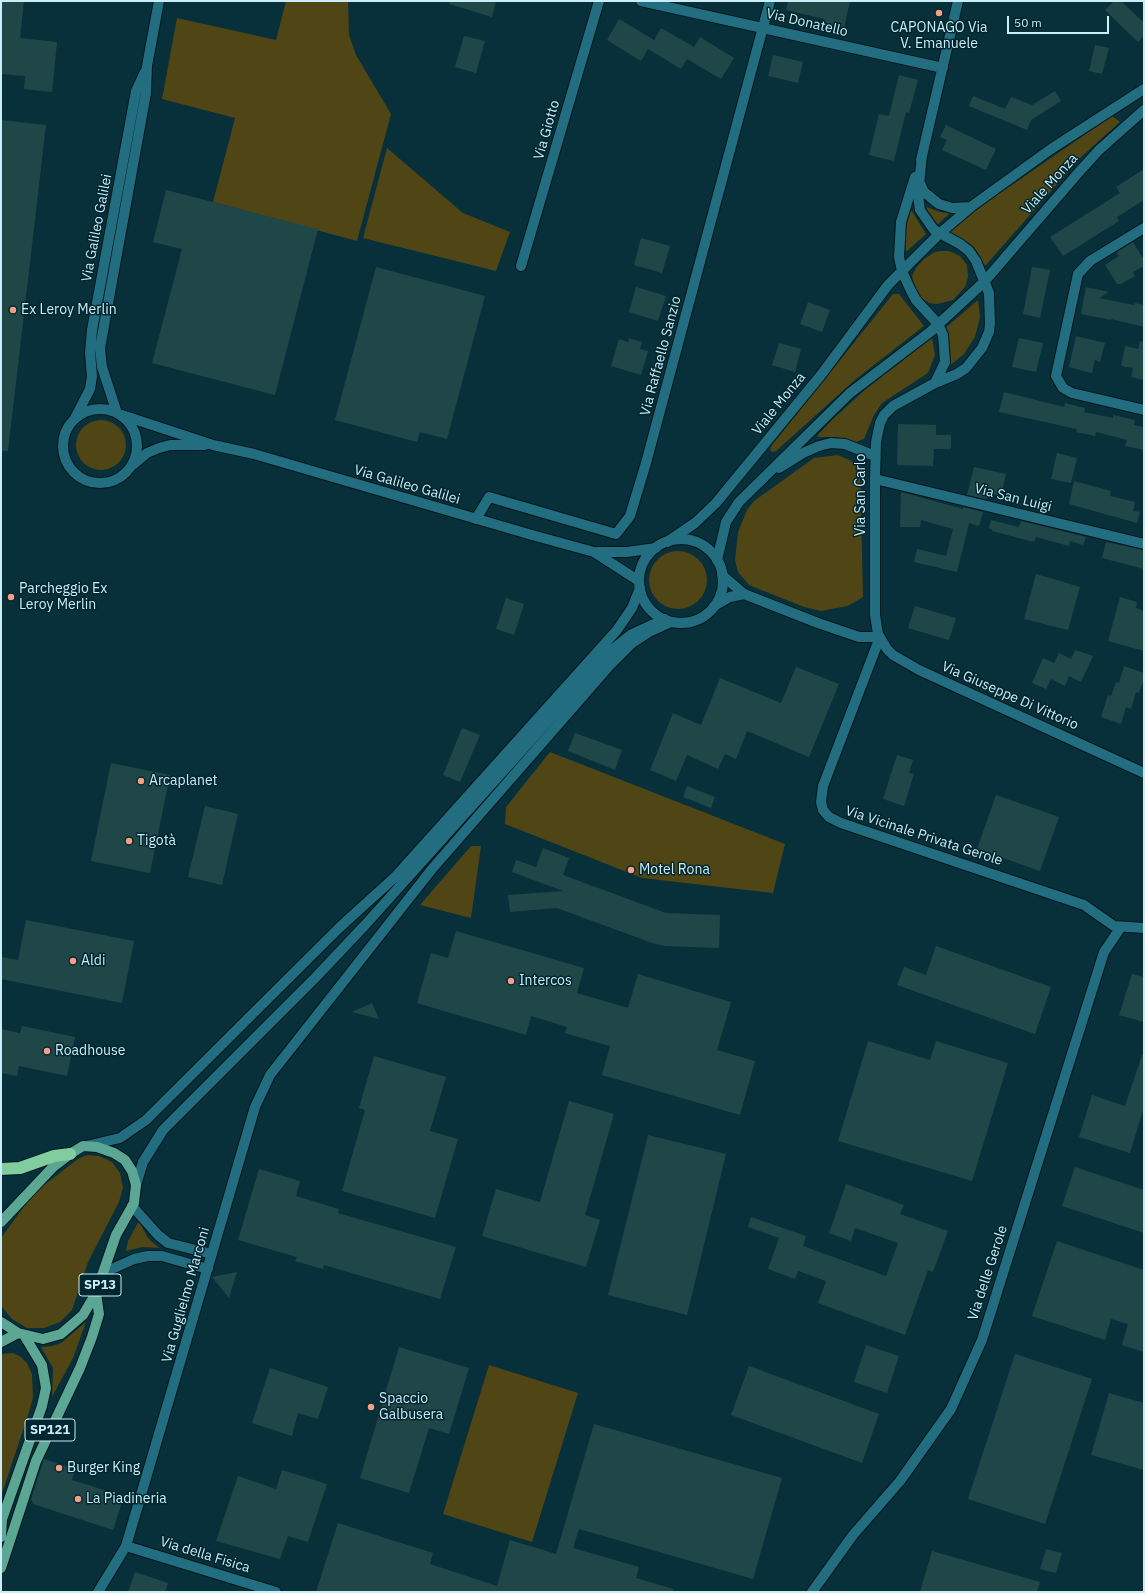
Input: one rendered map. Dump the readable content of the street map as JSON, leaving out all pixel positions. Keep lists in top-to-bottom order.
{
  "streets": {
    "main road": ["SP13", "SP121"],
    "street": [
      "Via Donatello",
      "Via Giotto",
      "Viale Monza",
      "Via Galileo Galilei",
      "Via Raffaello Sanzio",
      "Via San Carlo",
      "Via San Luigi",
      "Via Giuseppe Di Vittorio",
      "Via Vicinale Privata Gerole",
      "Via delle Gerole",
      "Via Guglielmo Marconi",
      "Via della Fisica"
    ]
  },
  "crossings": [
    ["Via Donatello", "Via Raffaello Sanzio"],
    ["Viale Monza", "Via Galileo Galilei"],
    ["Viale Monza", "Via San Carlo"],
    ["Viale Monza", "SP13"],
    ["Viale Monza", "Via Guglielmo Marconi"],
    ["Via Galileo Galilei", "Via Raffaello Sanzio"],
    ["Via Galileo Galilei", "SP13"],
    ["Via Galileo Galilei", "Via Guglielmo Marconi"],
    ["Via San Carlo", "Via San Luigi"],
    ["Via San Carlo", "Via Giuseppe Di Vittorio"],
    ["Via San Carlo", "Via Vicinale Privata Gerole"],
    ["Via Giuseppe Di Vittorio", "Via Vicinale Privata Gerole"],
    ["Via Vicinale Privata Gerole", "Via delle Gerole"],
    ["SP13", "Via Guglielmo Marconi"],
    ["SP13", "SP121"],
    ["Via Guglielmo Marconi", "Via della Fisica"]
  ],
  "places": [
    "CAPONAGO Via V. Emanuele",
    "Ex Leroy Merlin",
    "Parcheggio Ex Leroy Merlin",
    "Arcaplanet",
    "Tigotà",
    "Motel Rona",
    "Aldi",
    "Intercos",
    "Roadhouse",
    "Spaccio Galbusera",
    "Burger King",
    "La Piadineria"
  ],
  "scale_bar": "50 m"
}
